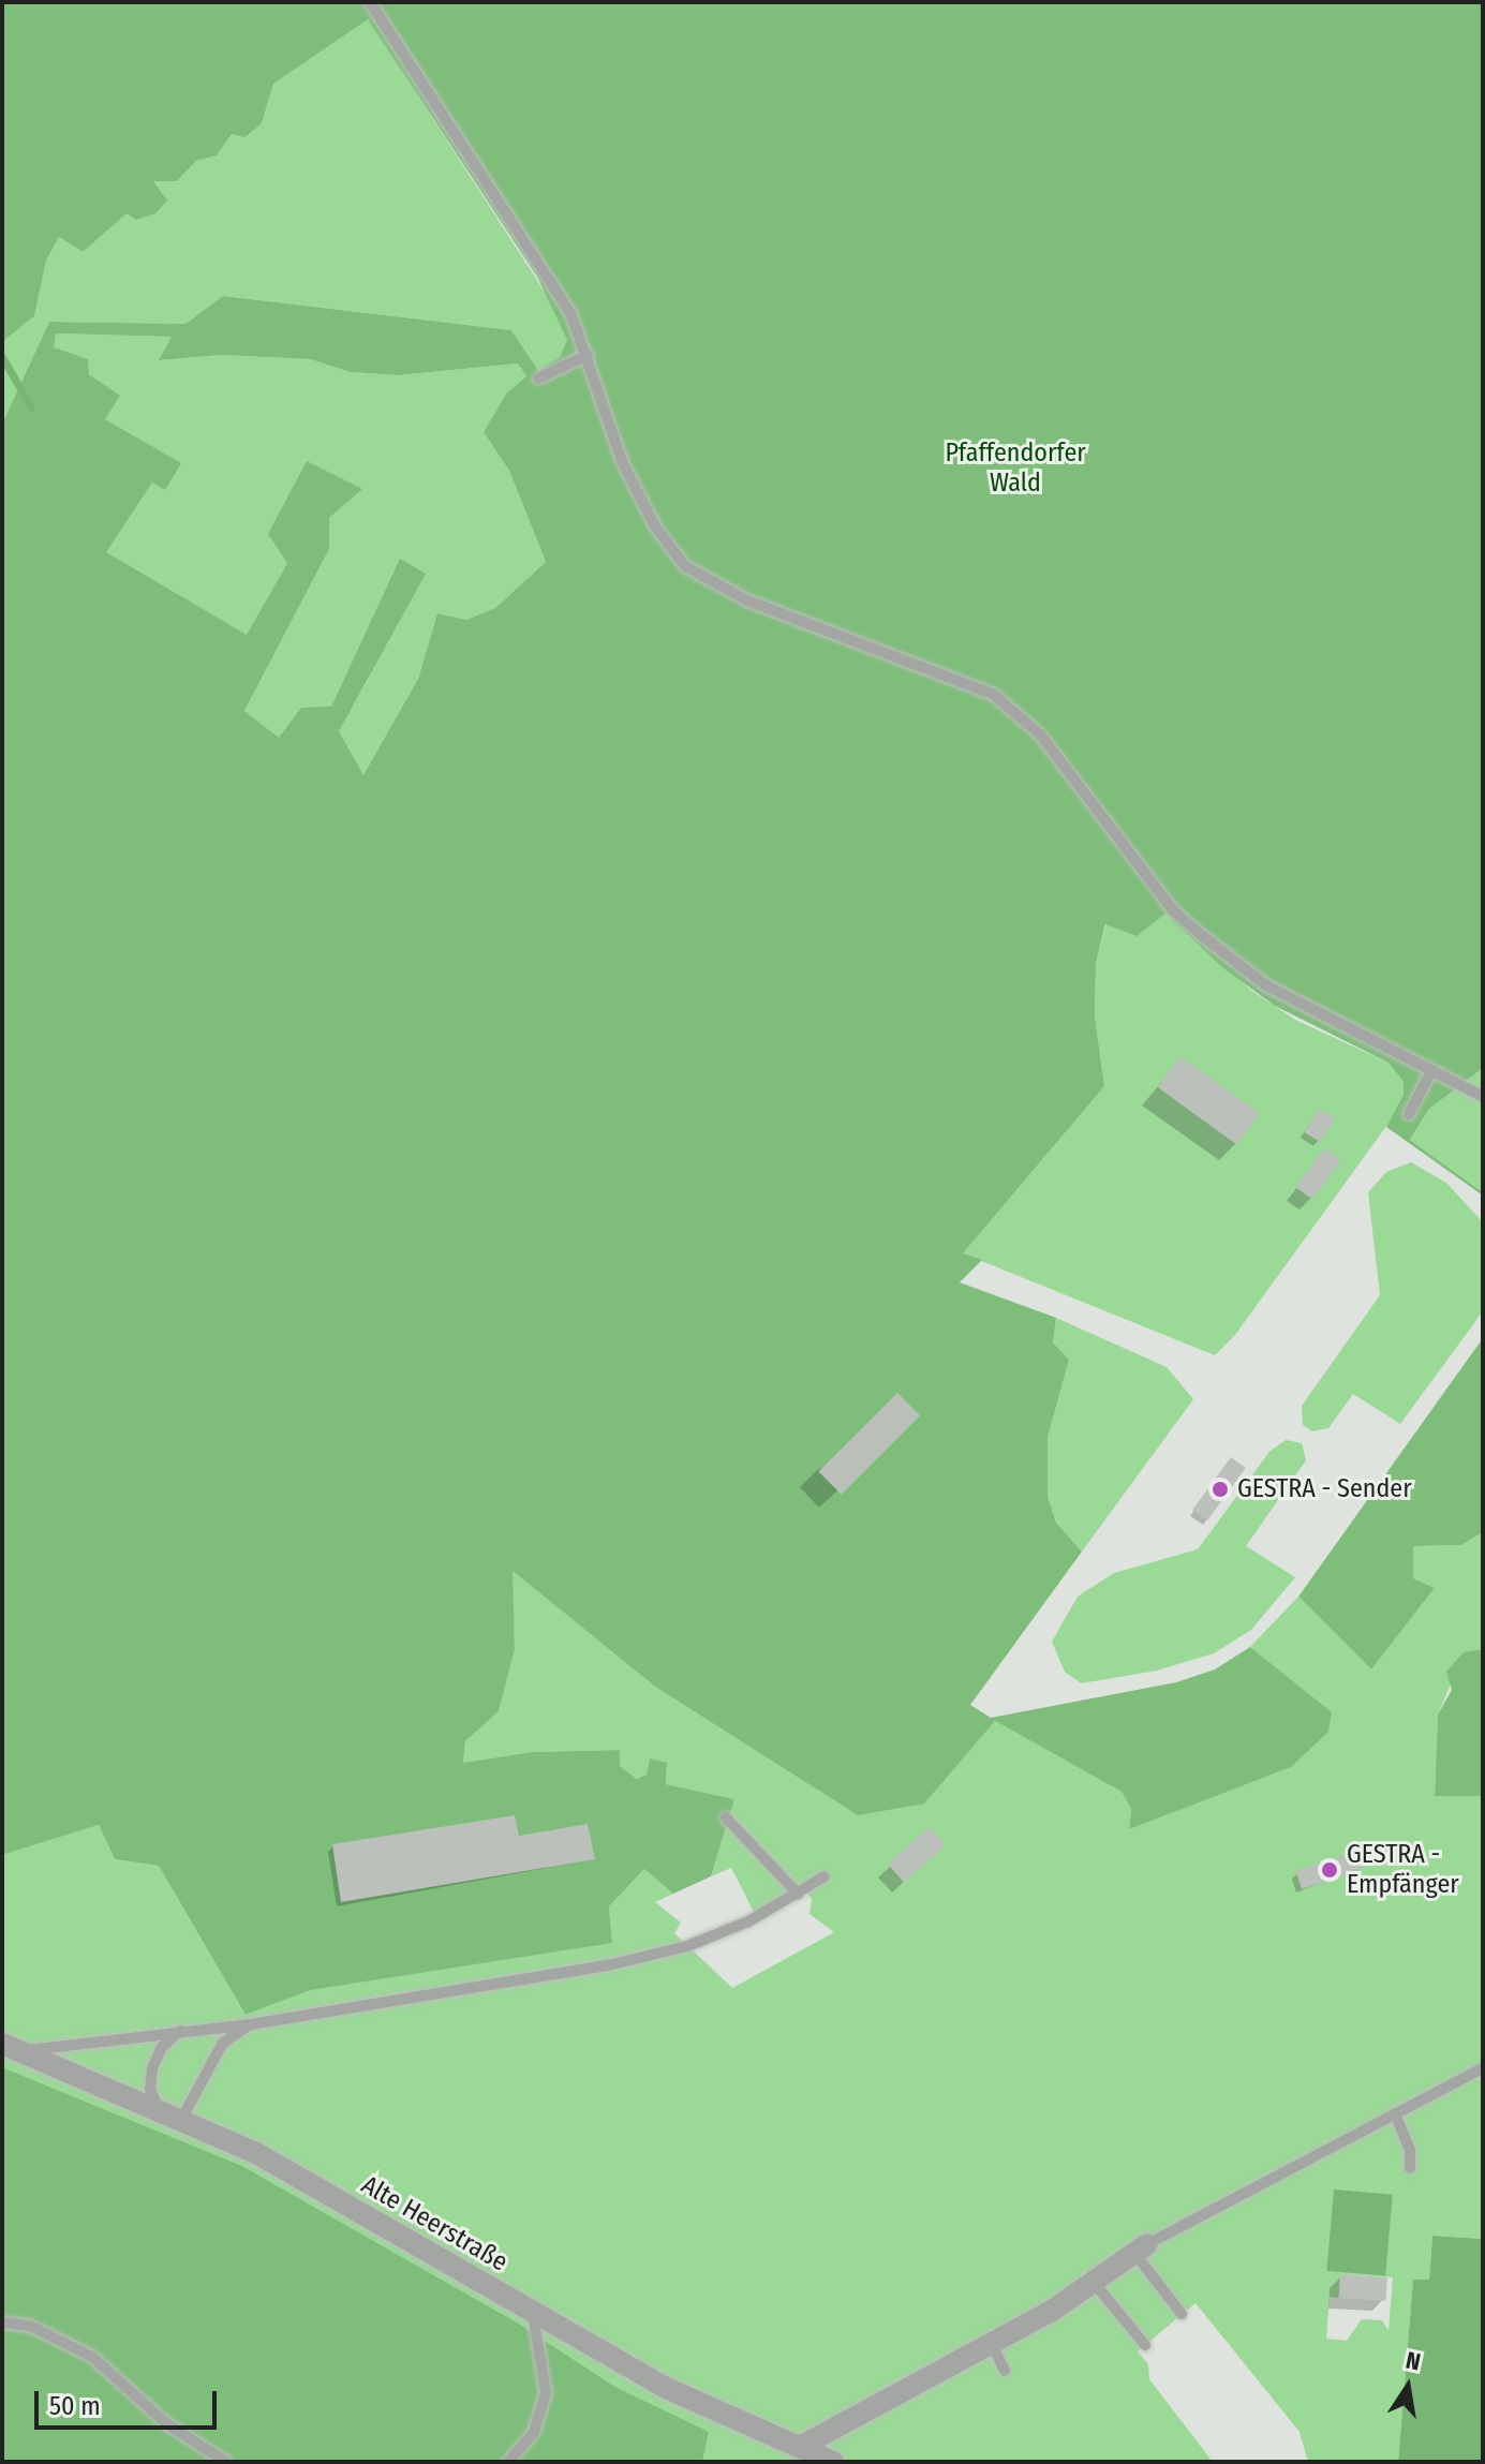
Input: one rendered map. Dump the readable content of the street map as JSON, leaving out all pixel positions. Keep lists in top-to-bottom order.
{
  "streets": {
    "street": ["Alte Heerstraße"]
  },
  "parks": ["Pfaffendorfer Wald"],
  "places": ["GESTRA - Sender", "GESTRA - Empfänger"],
  "scale_bar": "50 m",
  "north": "top"
}
